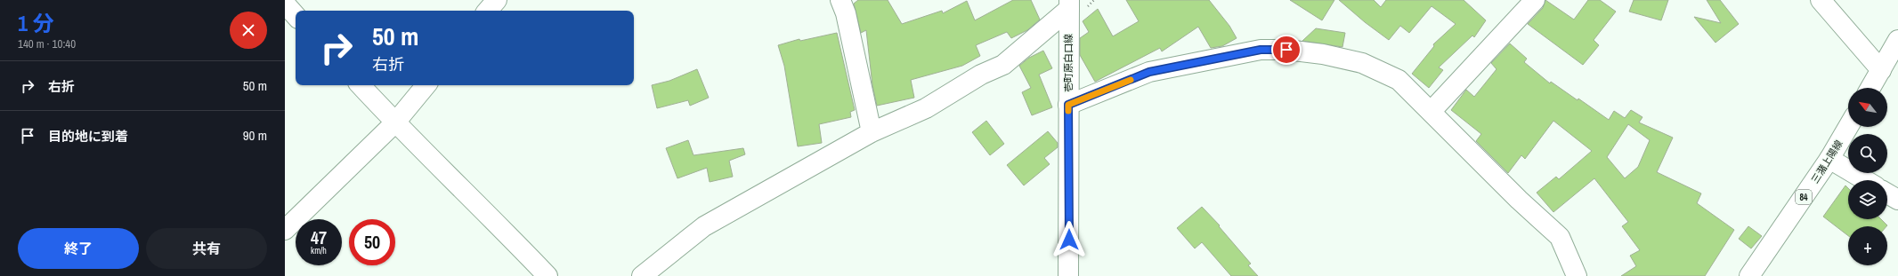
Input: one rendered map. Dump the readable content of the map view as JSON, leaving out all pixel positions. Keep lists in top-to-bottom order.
{
  "streets": {
    "street": ["壱町原白口線", "三潴上陽線", "84"]
  },
  "north": "top left",
  "page": {
    "heading": ["1 分", "140 m · 10:40"],
    "turn": ["50 m", "右折"],
    "list": [
      {
        "name": "右折",
        "value": "50 m"
      },
      {
        "name": "目的地に到着",
        "value": "90 m"
      }
    ],
    "map_buttons": "+",
    "speed": "47 km/h",
    "limit": "50",
    "buttons": ["終了", "共有"]
  }
}
